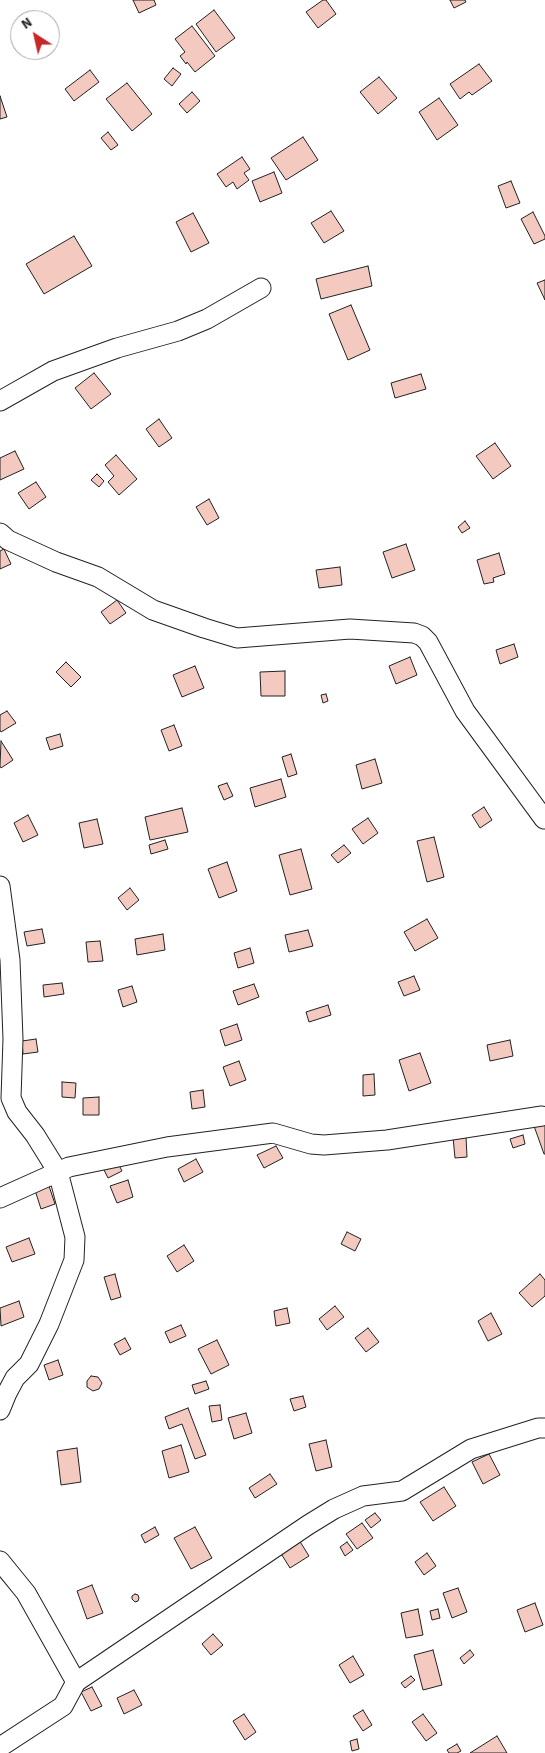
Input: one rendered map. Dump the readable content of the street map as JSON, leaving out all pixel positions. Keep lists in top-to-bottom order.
{
  "north": "top left"
}
